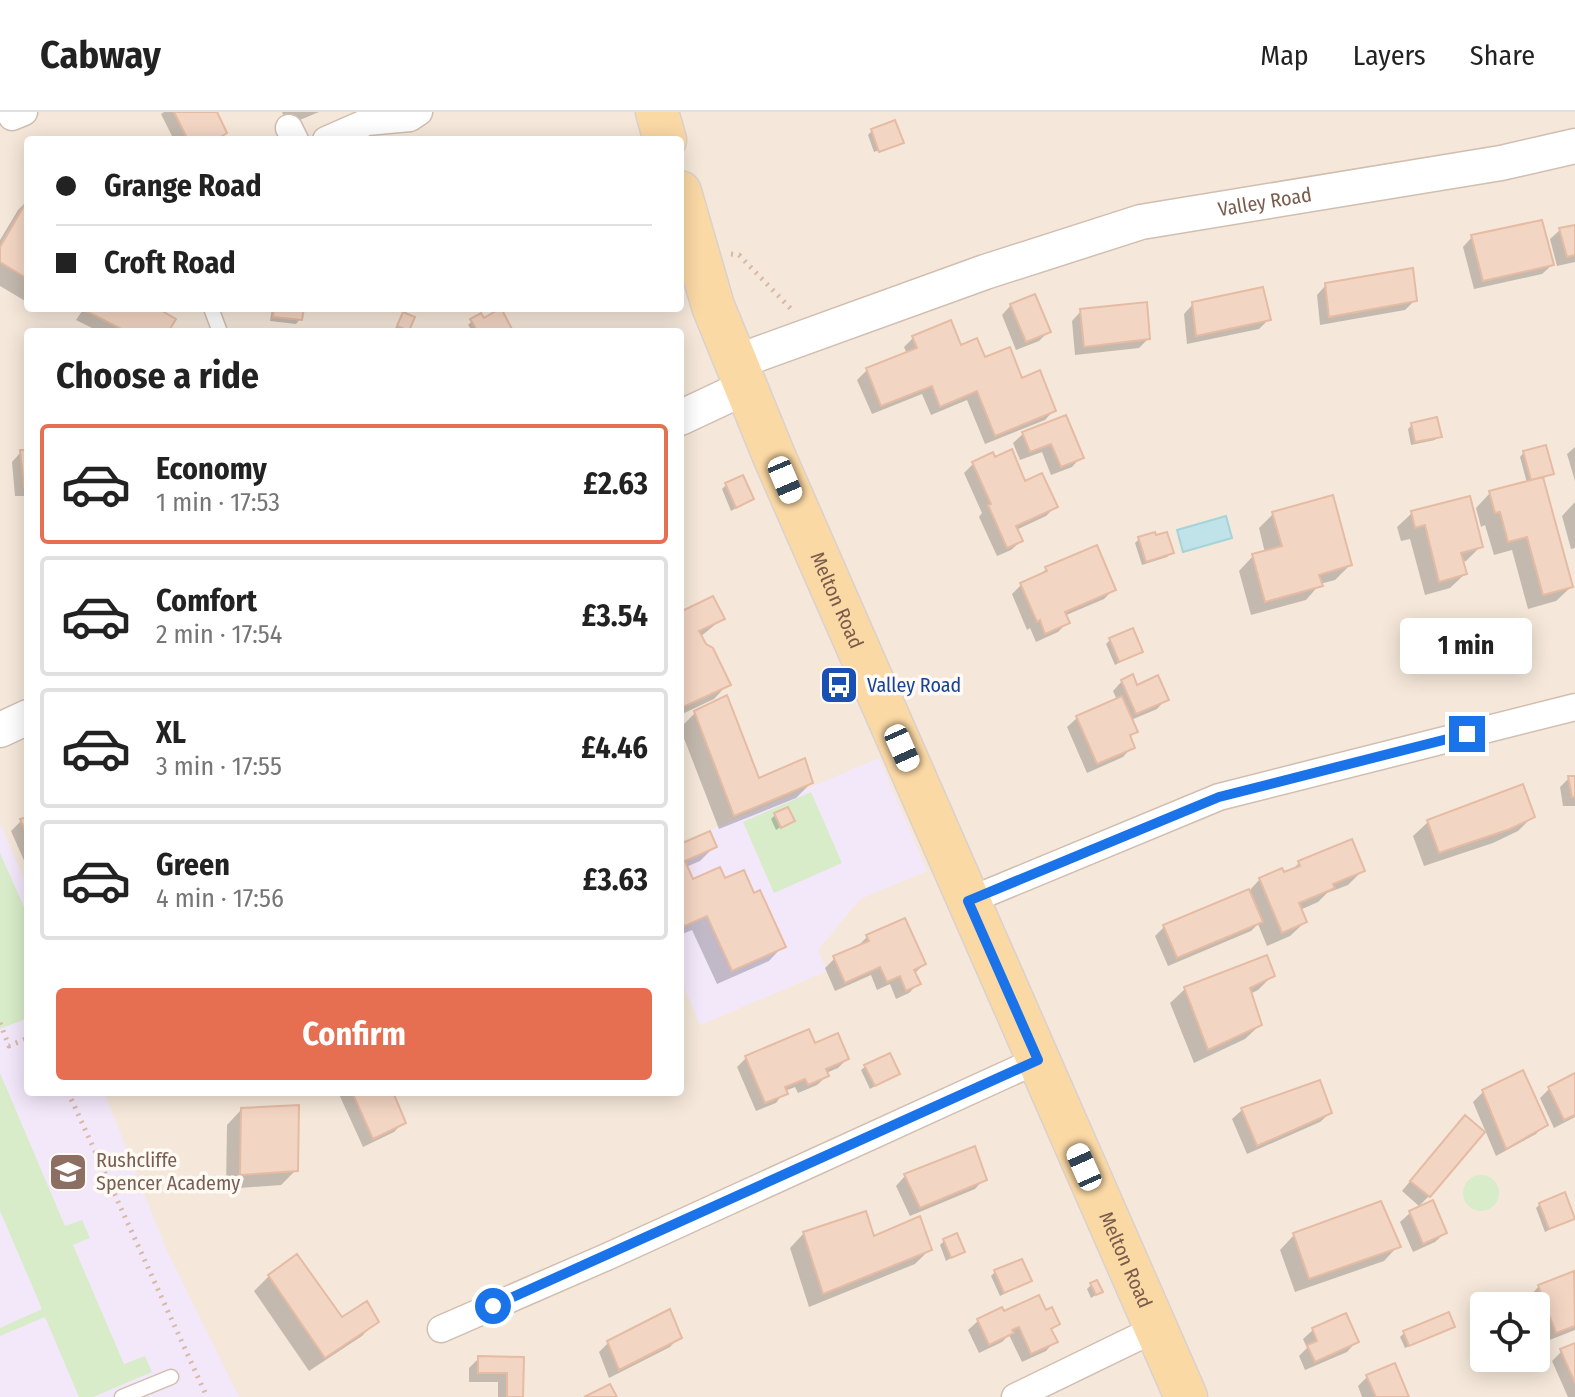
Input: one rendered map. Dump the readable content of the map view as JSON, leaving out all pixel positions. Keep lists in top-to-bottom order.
{
  "streets": {
    "main road": ["Melton Road"],
    "street": ["Valley Road"]
  },
  "crossings": [
    ["Valley Road", "Melton Road"]
  ],
  "places": {
    "bus stop": ["Valley Road"],
    "school or university": ["Rushcliffe Spencer Academy"]
  },
  "page": {
    "header": "Cabway",
    "nav": ["Map", "Layers", "Share"],
    "banner": ["Grange Road", "Croft Road"],
    "heading": "Choose a ride",
    "list": [
      {
        "name": "Economy",
        "note": "1 min · 17:53",
        "value": "£2.63"
      },
      {
        "name": "Comfort",
        "note": "2 min · 17:54",
        "value": "£3.54"
      },
      {
        "name": "XL",
        "note": "3 min · 17:55",
        "value": "£4.46"
      },
      {
        "name": "Green",
        "note": "4 min · 17:56",
        "value": "£3.63"
      }
    ],
    "bubble": "1 min",
    "buttons": "Confirm"
  }
}
